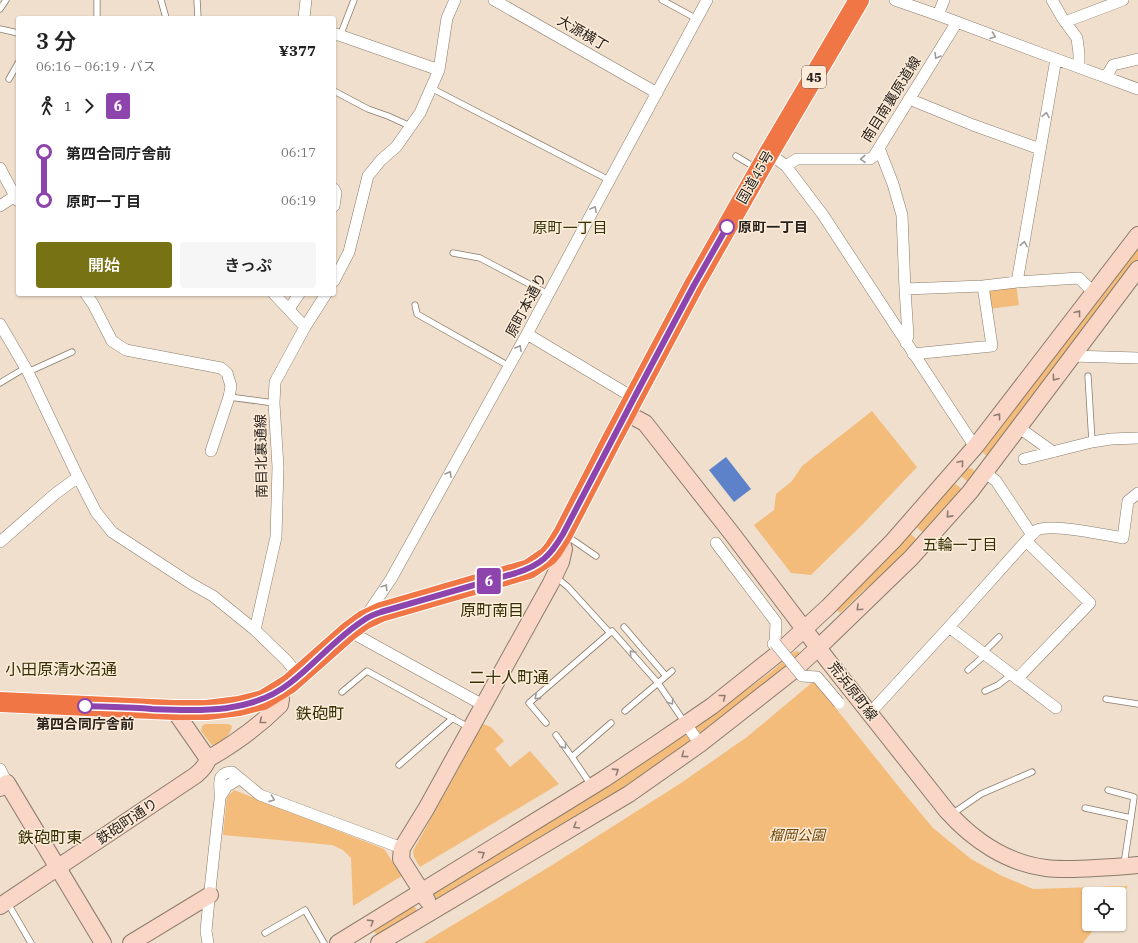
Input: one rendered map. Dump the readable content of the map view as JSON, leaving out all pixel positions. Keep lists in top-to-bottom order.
{
  "streets": {
    "highway": ["45", "国道45号"],
    "street": [
      "大源横丁",
      "南目南裏原道線",
      "原町本通り",
      "南目北裏通線",
      "荒浜原町線",
      "鉄砲町通り"
    ]
  },
  "crossings": [
    ["大源横丁", "原町本通り"],
    ["国道45号", "原町本通り"],
    ["国道45号", "荒浜原町線"]
  ],
  "one_way": ["南目南裏原道線", "原町本通り"],
  "districts": [
    "原町一丁目",
    "五輪一丁目",
    "原町南目",
    "小田原清水沼通",
    "二十人町通",
    "鉄砲町",
    "鉄砲町東"
  ],
  "parks": ["榴岡公園"],
  "places": ["原町一丁目", "第四合同庁舎前"],
  "lines": ["bus line 6"],
  "page": {
    "on_map": "6",
    "heading": ["3 分", "06:16 – 06:19 · バス", "¥377"],
    "legs": ["1", "6"],
    "list": [
      {
        "name": "第四合同庁舎前",
        "value": "06:17"
      },
      {
        "name": "原町一丁目",
        "value": "06:19"
      }
    ],
    "buttons": ["開始", "きっぷ"]
  }
}
